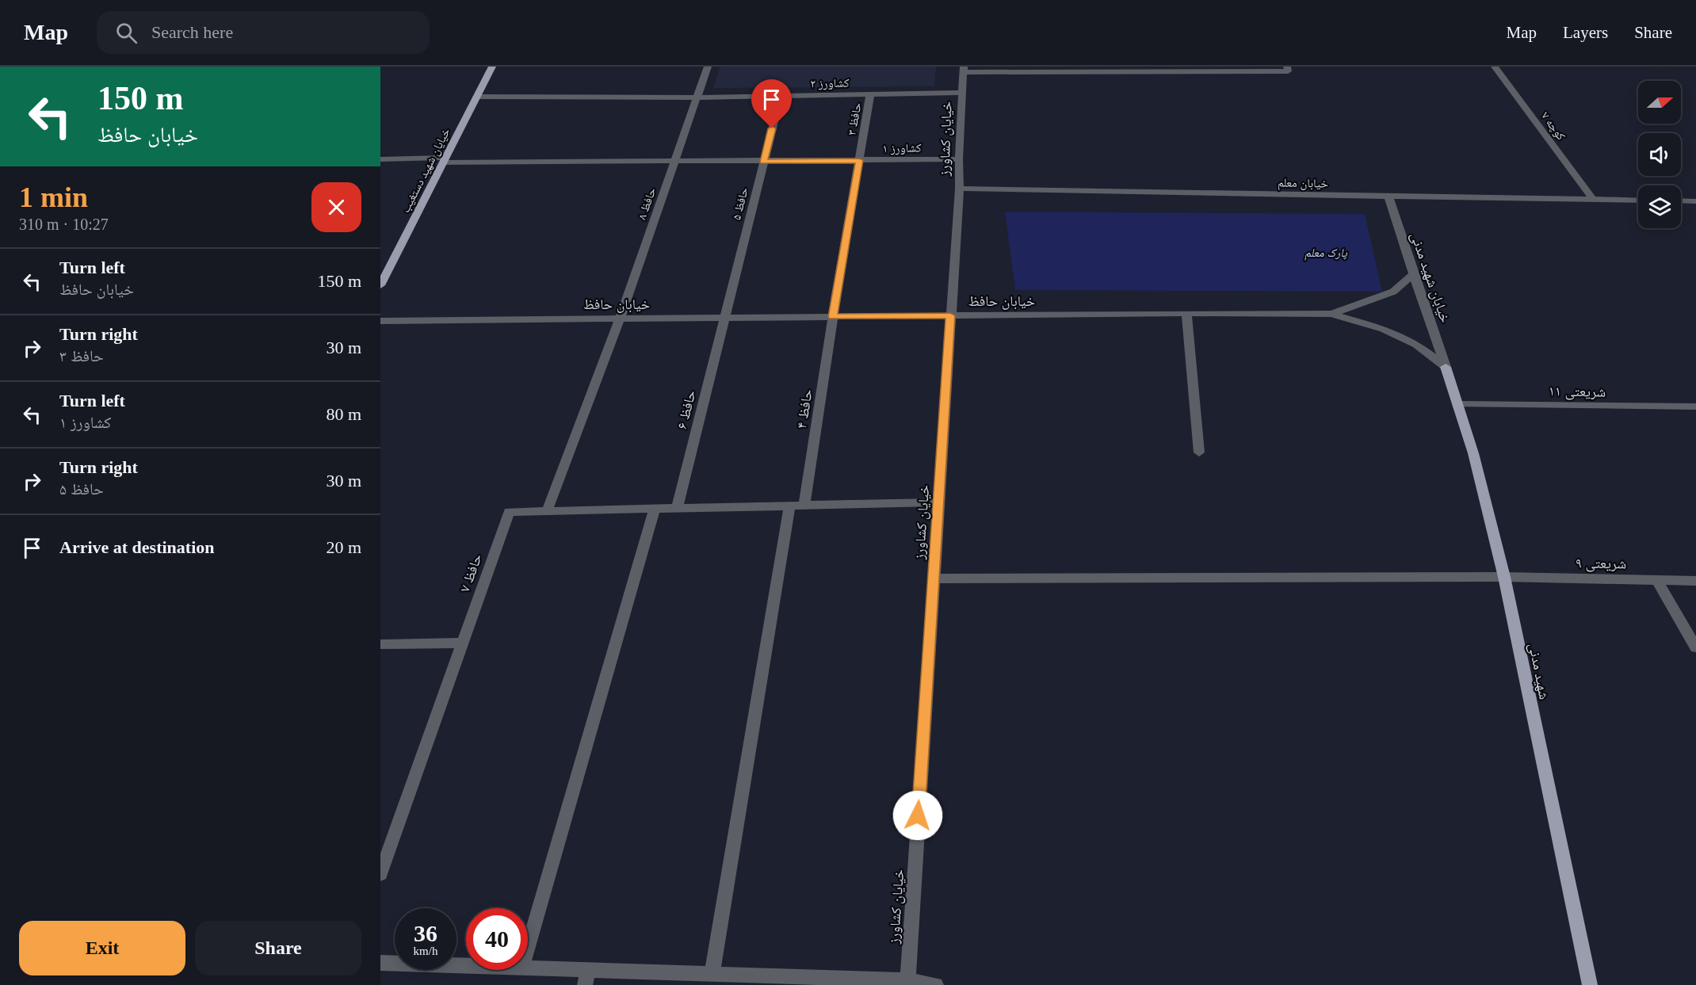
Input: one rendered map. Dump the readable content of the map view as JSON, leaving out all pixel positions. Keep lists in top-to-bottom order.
{
  "streets": {
    "main road": ["خیایان شهید دستغیب", "شهید مدنی"],
    "street": [
      "کشاورز ۲",
      "حافظ ۳",
      "کوچه ۷",
      "خیایان کشاورز",
      "کشاورز ۱",
      "خیابان معلم",
      "حافظ ۸",
      "حافظ ۵",
      "خیابان شهید مدنی",
      "خیابان حافظ",
      "شریعتی ۱۱",
      "حافظ ۴",
      "حافظ ۶",
      "شریعتی ۹",
      "حافظ ۷"
    ]
  },
  "crossings": [
    ["کشاورز ۲", "حافظ ۳"],
    ["کشاورز ۲", "خیایان کشاورز"],
    ["کشاورز ۲", "خیایان شهید دستغیب"],
    ["کشاورز ۲", "حافظ ۸"],
    ["کشاورز ۲", "حافظ ۵"],
    ["حافظ ۳", "کشاورز ۱"],
    ["حافظ ۳", "خیابان حافظ"],
    ["حافظ ۳", "حافظ ۴"],
    ["کوچه ۷", "خیابان معلم"],
    ["خیایان کشاورز", "کشاورز ۱"],
    ["خیایان کشاورز", "خیابان معلم"],
    ["خیایان کشاورز", "خیابان حافظ"],
    ["خیایان کشاورز", "شریعتی ۹"],
    ["کشاورز ۱", "خیایان شهید دستغیب"],
    ["کشاورز ۱", "حافظ ۸"],
    ["کشاورز ۱", "حافظ ۵"],
    ["خیابان معلم", "خیابان شهید مدنی"],
    ["حافظ ۸", "خیابان حافظ"],
    ["حافظ ۵", "خیابان حافظ"],
    ["حافظ ۵", "حافظ ۶"],
    ["خیابان شهید مدنی", "خیابان حافظ"],
    ["خیابان شهید مدنی", "شهید مدنی"],
    ["خیابان حافظ", "حافظ ۴"],
    ["خیابان حافظ", "حافظ ۶"],
    ["شریعتی ۱۱", "شهید مدنی"],
    ["شریعتی ۹", "شهید مدنی"]
  ],
  "parks": ["پارک معلم"],
  "north": "right",
  "page": {
    "header": "Map",
    "search": "Search here",
    "nav": ["Map", "Layers", "Share"],
    "turn": ["150 m", "خیابان حافظ"],
    "heading": ["1 min", "310 m · 10:27"],
    "list": [
      {
        "name": "Turn left",
        "note": "خیابان حافظ",
        "value": "150 m"
      },
      {
        "name": "Turn right",
        "note": "حافظ ۳",
        "value": "30 m"
      },
      {
        "name": "Turn left",
        "note": "کشاورز ۱",
        "value": "80 m"
      },
      {
        "name": "Turn right",
        "note": "حافظ ۵",
        "value": "30 m"
      },
      {
        "name": "Arrive at destination",
        "value": "20 m"
      }
    ],
    "speed": "36 km/h",
    "limit": "40",
    "buttons": ["Exit", "Share"]
  }
}
